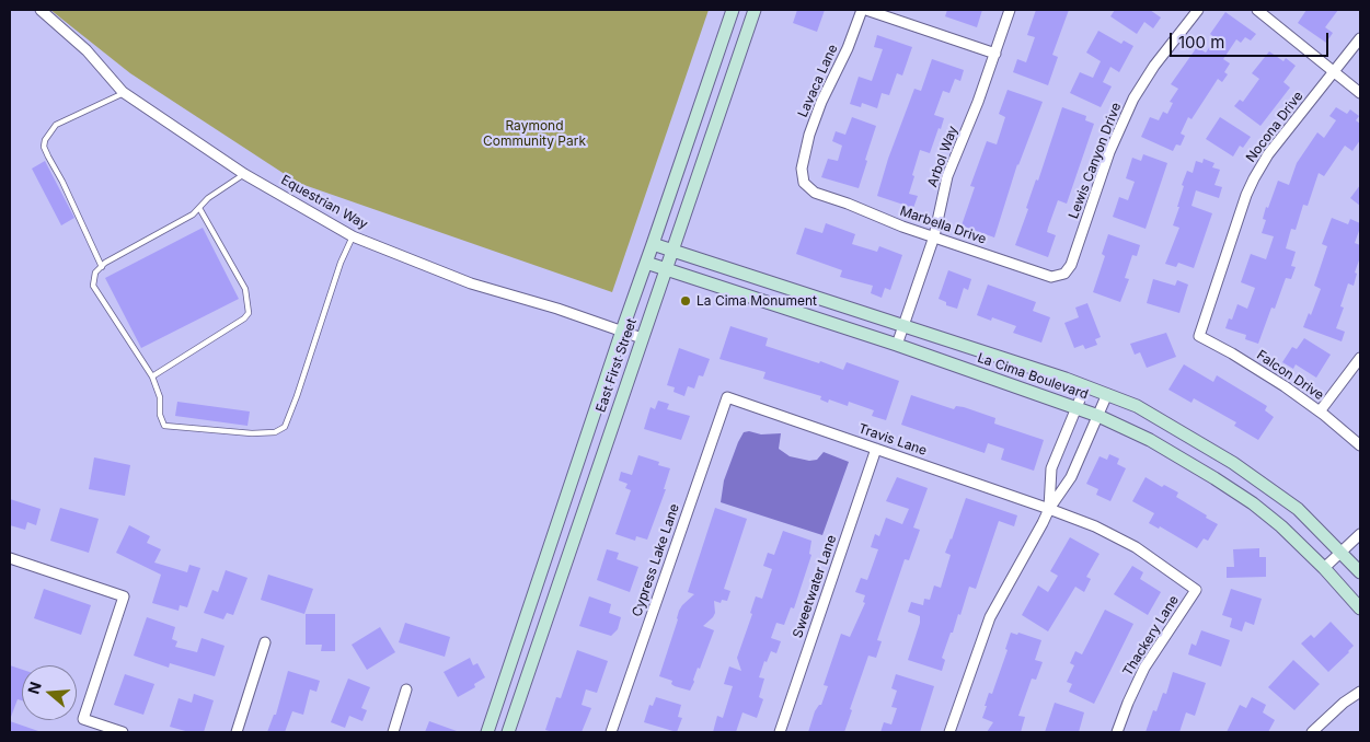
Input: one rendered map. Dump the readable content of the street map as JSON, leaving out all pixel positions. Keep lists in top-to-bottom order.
{
  "streets": {
    "street": [
      "Lavaca Lane",
      "Nocona Drive",
      "Arbol Way",
      "Lewis Canyon Drive",
      "Equestrian Way",
      "Marbella Drive",
      "East First Street",
      "Falcon Drive",
      "La Cima Boulevard",
      "Travis Lane",
      "Cypress Lake Lane",
      "Sweetwater Lane",
      "Thackery Lane"
    ]
  },
  "crossings": [
    ["Lavaca Lane", "Marbella Drive"],
    ["Nocona Drive", "Falcon Drive"],
    ["Arbol Way", "Marbella Drive"],
    ["Arbol Way", "La Cima Boulevard"],
    ["Lewis Canyon Drive", "Marbella Drive"],
    ["Equestrian Way", "East First Street"],
    ["East First Street", "La Cima Boulevard"],
    ["Travis Lane", "Cypress Lake Lane"],
    ["Travis Lane", "Sweetwater Lane"],
    ["Travis Lane", "Thackery Lane"]
  ],
  "parks": ["Raymond Community Park"],
  "places": ["La Cima Monument"],
  "scale_bar": "100 m",
  "north": "left"
}
